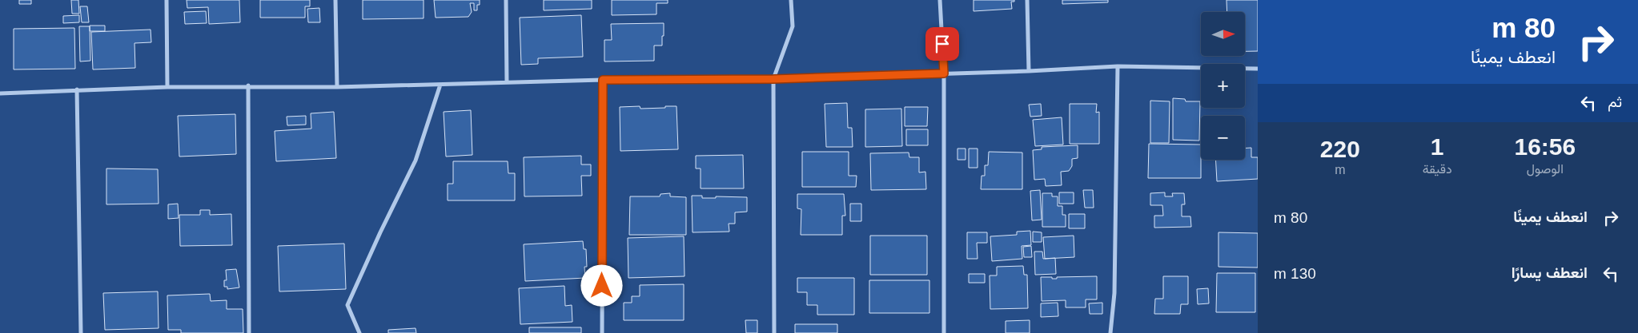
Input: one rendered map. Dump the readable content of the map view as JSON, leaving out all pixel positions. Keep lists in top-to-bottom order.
{
  "north": "right",
  "page": {
    "turn": ["80 m", "انعطف يمينًا"],
    "map_buttons": ["+", "−"],
    "then": "ثم",
    "eta": [
      "16:56",
      "الوصول",
      "1",
      "دقيقة",
      "220",
      "m"
    ],
    "list": [
      {
        "name": "انعطف يمينًا",
        "value": "80 m"
      },
      {
        "name": "انعطف يسارًا",
        "value": "130 m"
      }
    ]
  }
}
